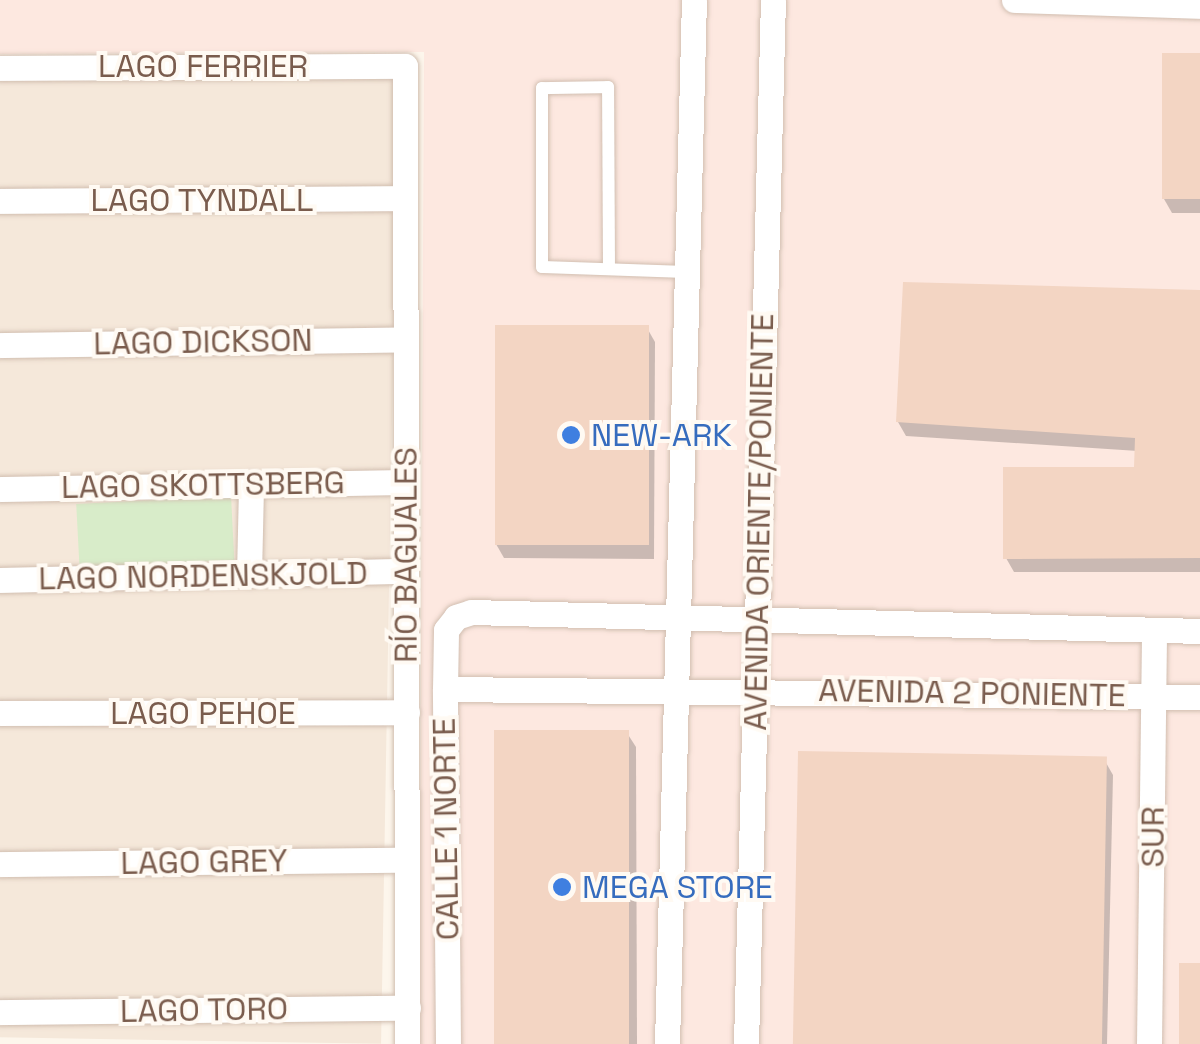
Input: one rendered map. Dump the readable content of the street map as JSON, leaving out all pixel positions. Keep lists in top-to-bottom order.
{
  "streets": {
    "street": [
      "LAGO FERRIER",
      "LAGO TYNDALL",
      "LAGO DICKSON",
      "LAGO SKOTTSBERG",
      "AVENIDA ORIENTE/PONIENTE",
      "RÍO BAGUALES",
      "LAGO NORDENSKJOLD",
      "AVENIDA 2 PONIENTE",
      "LAGO PEHOE",
      "CALLE 1 NORTE",
      "SUR",
      "LAGO GREY",
      "LAGO TORO"
    ]
  },
  "crossings": [
    ["LAGO FERRIER", "RÍO BAGUALES"],
    ["LAGO TYNDALL", "RÍO BAGUALES"],
    ["LAGO DICKSON", "RÍO BAGUALES"],
    ["LAGO SKOTTSBERG", "RÍO BAGUALES"],
    ["AVENIDA ORIENTE/PONIENTE", "AVENIDA 2 PONIENTE"],
    ["RÍO BAGUALES", "LAGO NORDENSKJOLD"],
    ["RÍO BAGUALES", "LAGO PEHOE"],
    ["RÍO BAGUALES", "LAGO GREY"],
    ["RÍO BAGUALES", "LAGO TORO"],
    ["AVENIDA 2 PONIENTE", "CALLE 1 NORTE"],
    ["AVENIDA 2 PONIENTE", "SUR"]
  ],
  "places": ["NEW-ARK", "MEGA STORE"]
}
